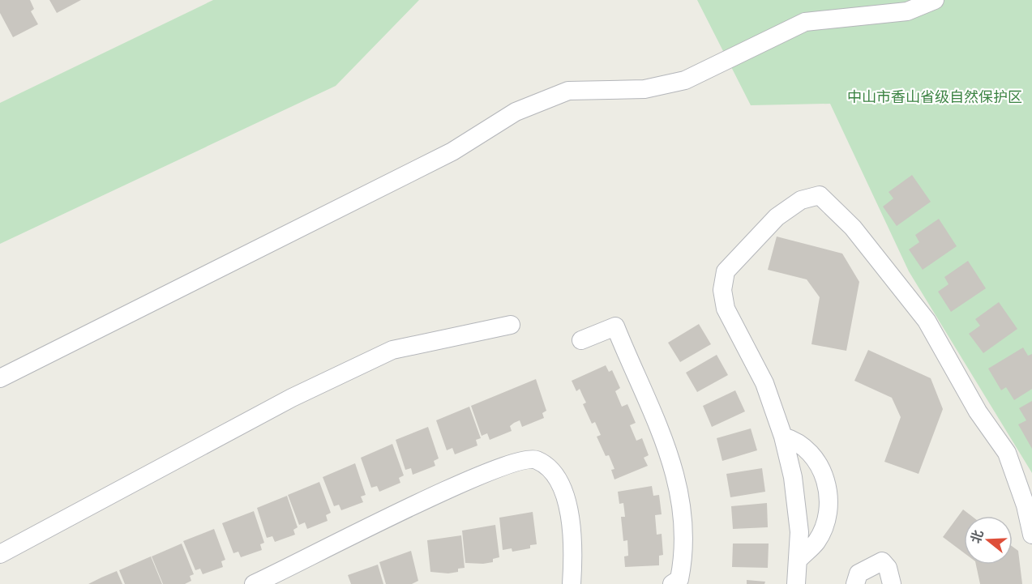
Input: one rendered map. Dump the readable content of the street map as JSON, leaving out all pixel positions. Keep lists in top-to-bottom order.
{
  "parks": ["中山市香山省级自然保护区"],
  "north": "left"
}
